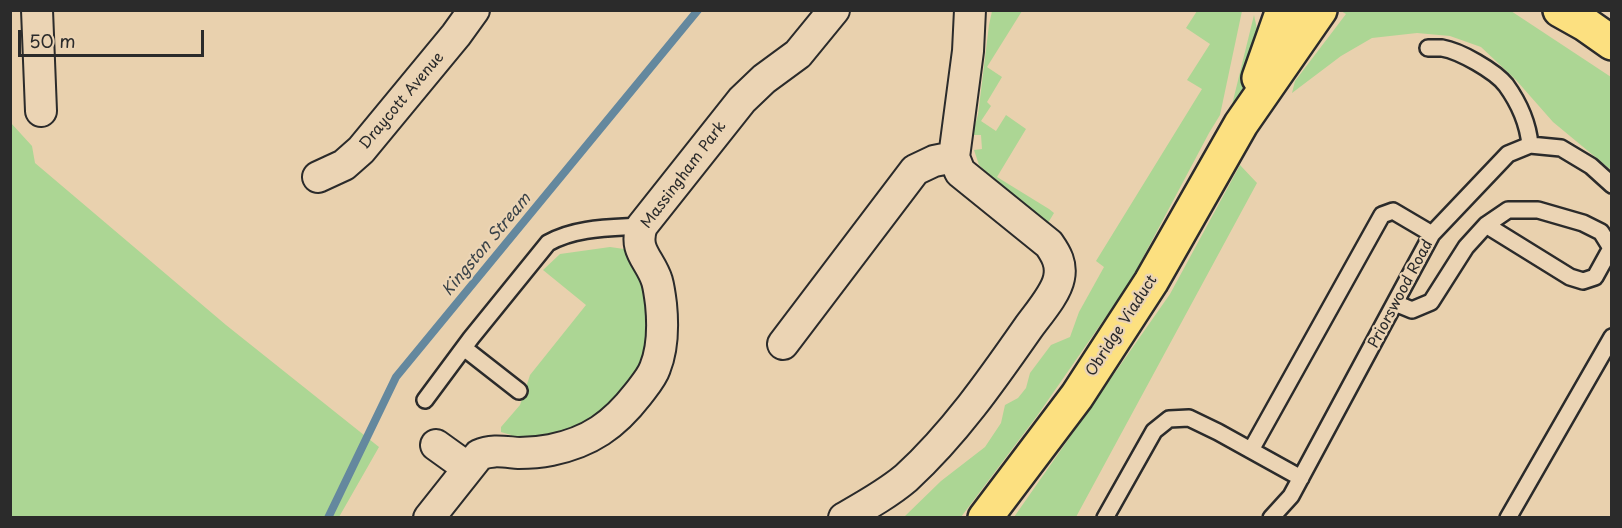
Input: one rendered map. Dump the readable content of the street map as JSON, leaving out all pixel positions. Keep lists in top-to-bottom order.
{
  "streets": {
    "main road": ["Obridge Viaduct"],
    "street": ["Draycott Avenue", "Massingham Park"],
    "lane": ["Priorswood Road"]
  },
  "water": ["Kingston Stream"],
  "scale_bar": "50 m"
}
